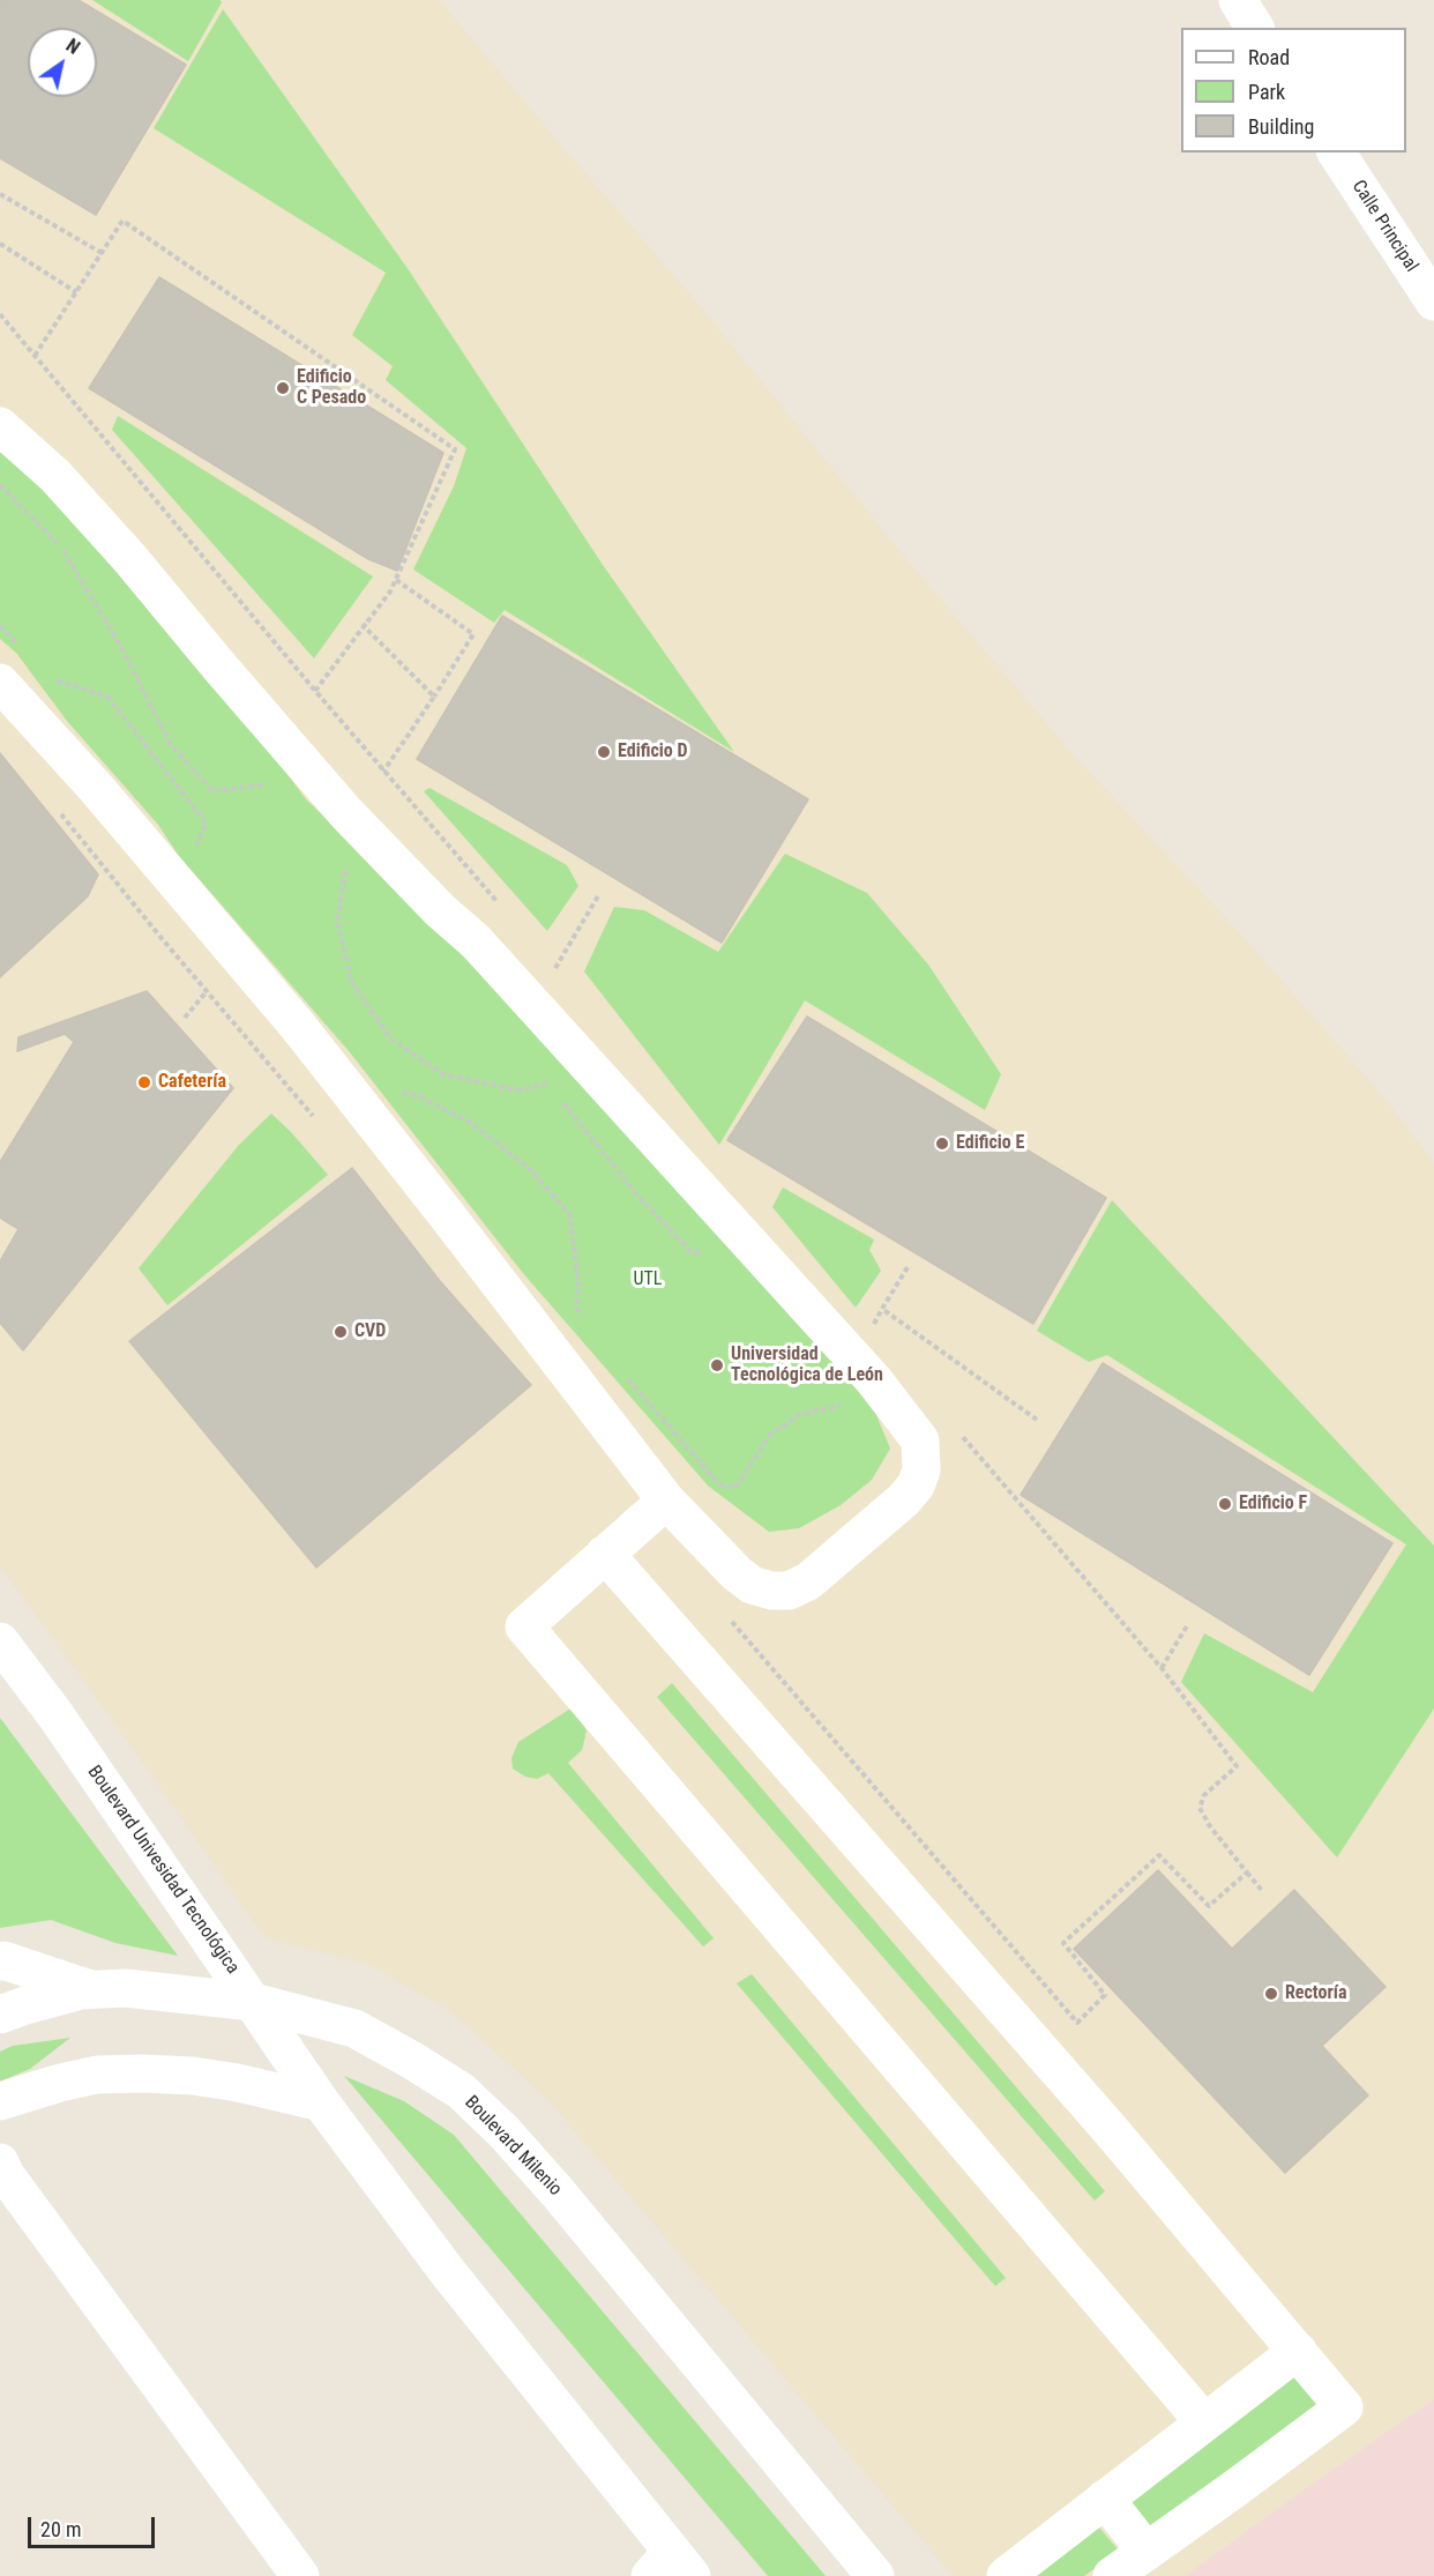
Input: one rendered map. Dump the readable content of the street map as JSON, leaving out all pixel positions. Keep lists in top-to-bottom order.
{
  "streets": {
    "street": ["Calle Principal", "Boulevard Univesidad Tecnológica", "Boulevard Milenio"]
  },
  "crossings": [
    ["Boulevard Univesidad Tecnológica", "Boulevard Milenio"]
  ],
  "parks": ["UTL"],
  "places": [
    "Edificio C Pesado",
    "Edificio D",
    "Cafetería",
    "Edificio E",
    "CVD",
    "Universidad Tecnológica de León",
    "Edificio F",
    "Rectoría"
  ],
  "legend": ["Road", "Park", "Building"],
  "scale_bar": "20 m",
  "north": "top right"
}
